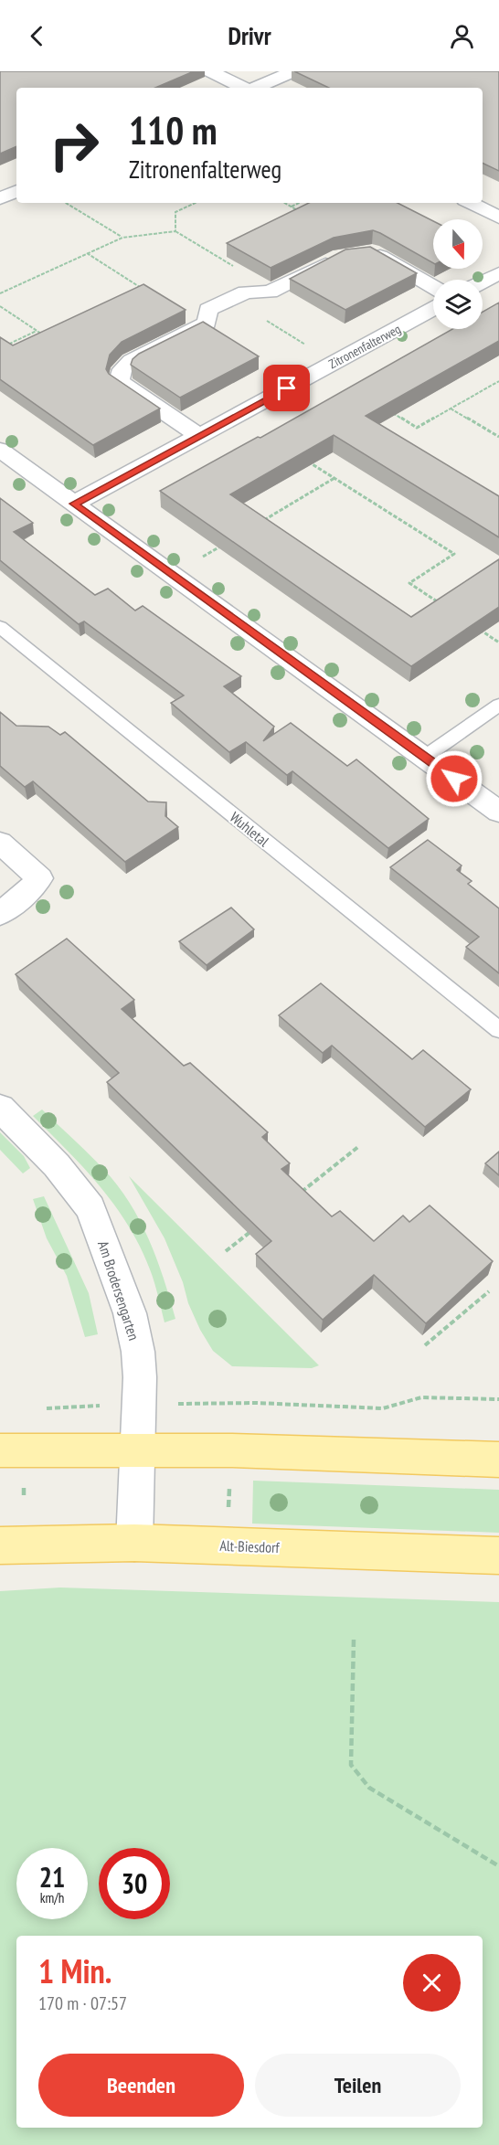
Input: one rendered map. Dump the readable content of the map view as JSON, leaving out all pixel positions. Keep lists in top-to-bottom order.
{
  "streets": {
    "main road": ["Alt-Biesdorf"],
    "street": ["Zitronenfalterweg", "Am Brodersengarten"],
    "lane": ["Wuhletal"]
  },
  "crossings": [
    ["Am Brodersengarten", "Alt-Biesdorf"]
  ],
  "north": "bottom",
  "page": {
    "header": "Drivr",
    "turn": ["110 m", "Zitronenfalterweg"],
    "speed": "21 km/h",
    "limit": "30",
    "heading": ["1 Min.", "170 m · 07:57"],
    "buttons": ["Beenden", "Teilen"]
  }
}
